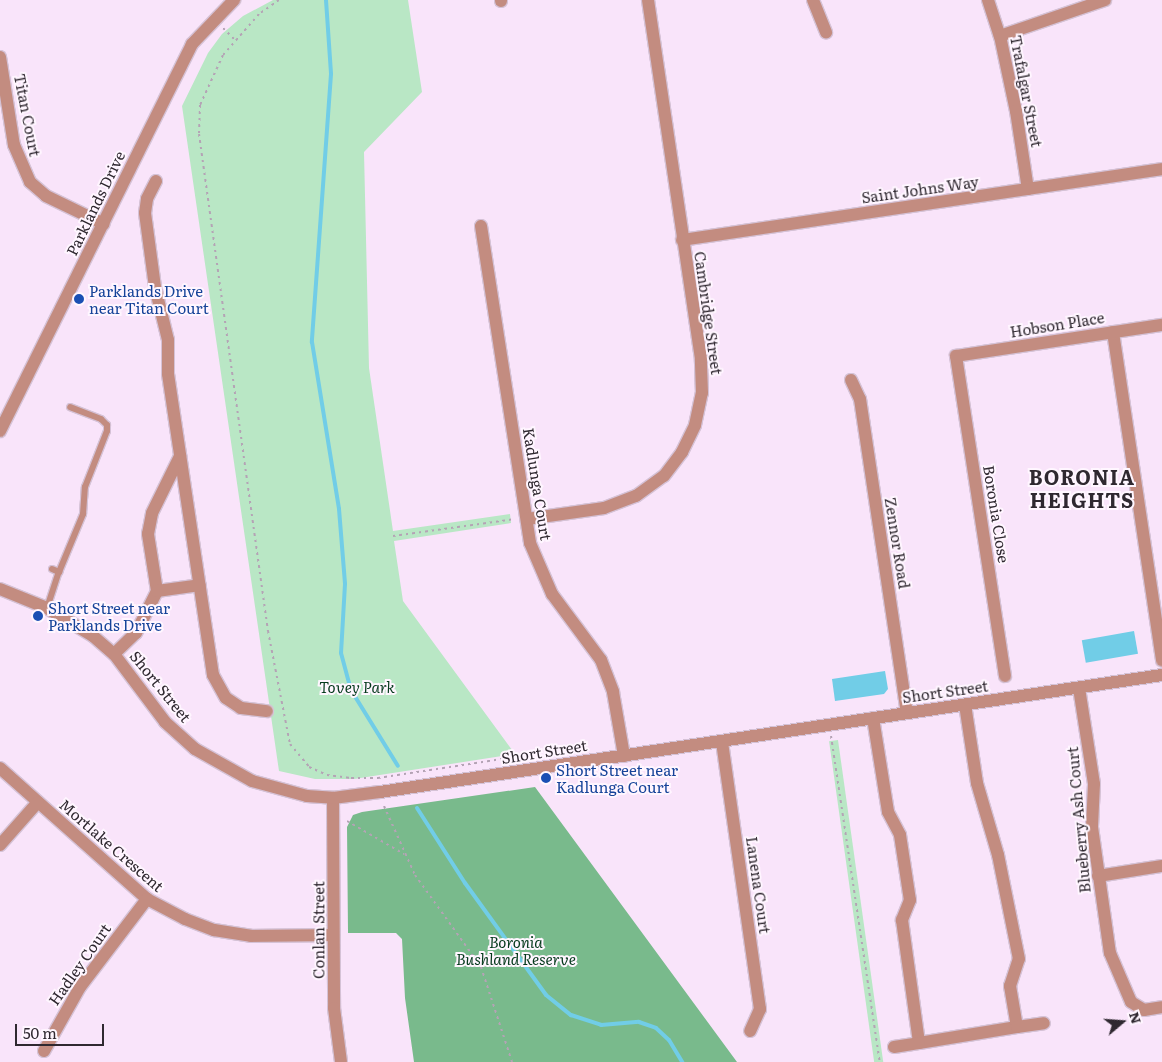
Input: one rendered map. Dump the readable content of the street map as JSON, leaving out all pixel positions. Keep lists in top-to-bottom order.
{
  "streets": {
    "street": [
      "Trafalgar Street",
      "Titan Court",
      "Saint Johns Way",
      "Parklands Drive",
      "Cambridge Street",
      "Hobson Place",
      "Kadlunga Court",
      "Boronia Close",
      "Zennor Road",
      "Short Street",
      "Blueberry Ash Court",
      "Mortlake Crescent",
      "Lanena Court",
      "Conlan Street",
      "Hadley Court"
    ]
  },
  "crossings": [
    ["Trafalgar Street", "Saint Johns Way"],
    ["Titan Court", "Parklands Drive"],
    ["Saint Johns Way", "Cambridge Street"],
    ["Cambridge Street", "Kadlunga Court"],
    ["Hobson Place", "Boronia Close"],
    ["Kadlunga Court", "Short Street"],
    ["Zennor Road", "Short Street"],
    ["Short Street", "Blueberry Ash Court"],
    ["Short Street", "Lanena Court"],
    ["Short Street", "Conlan Street"],
    ["Mortlake Crescent", "Conlan Street"],
    ["Mortlake Crescent", "Hadley Court"]
  ],
  "districts": ["BORONIA HEIGHTS"],
  "parks": ["Tovey Park", "Boronia Bushland Reserve"],
  "places": ["Parklands Drive near Titan Court", "Short Street near Parklands Drive", "Short Street near Kadlunga Court"],
  "scale_bar": "50 m",
  "north": "right"
}
